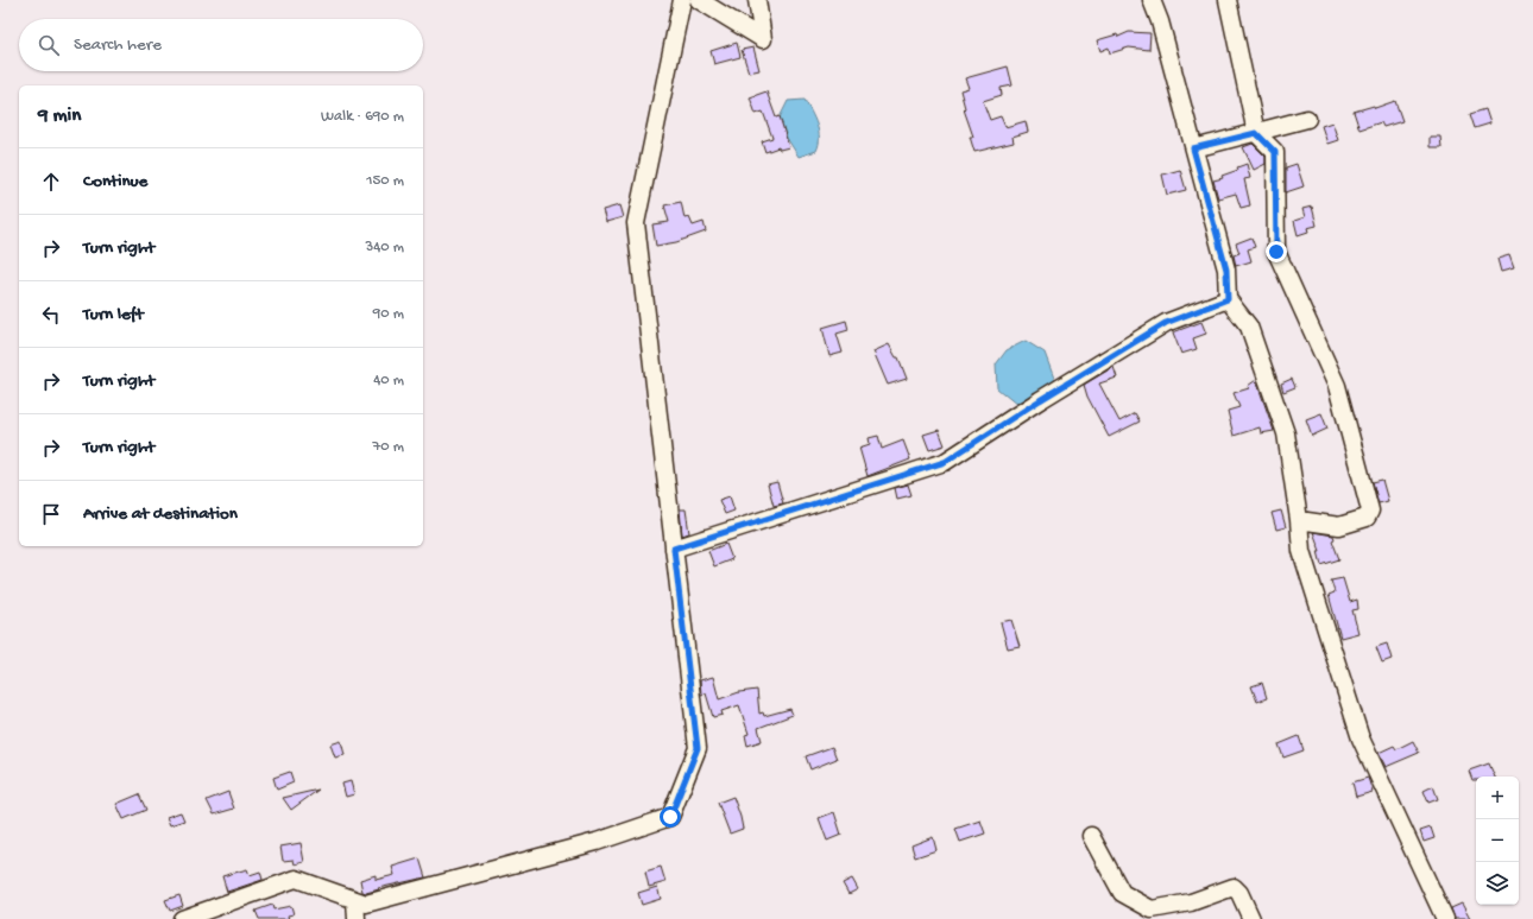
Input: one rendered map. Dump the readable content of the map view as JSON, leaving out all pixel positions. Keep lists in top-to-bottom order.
{
  "page": {
    "search": "Search here",
    "heading": ["9 min", "Walk · 690 m"],
    "list": [
      ["Continue", "150 m"],
      ["Turn right", "340 m"],
      ["Turn left", "90 m"],
      ["Turn right", "40 m"],
      ["Turn right", "70 m"],
      "Arrive at destination"
    ],
    "map_buttons": ["+", "−"]
  }
}
